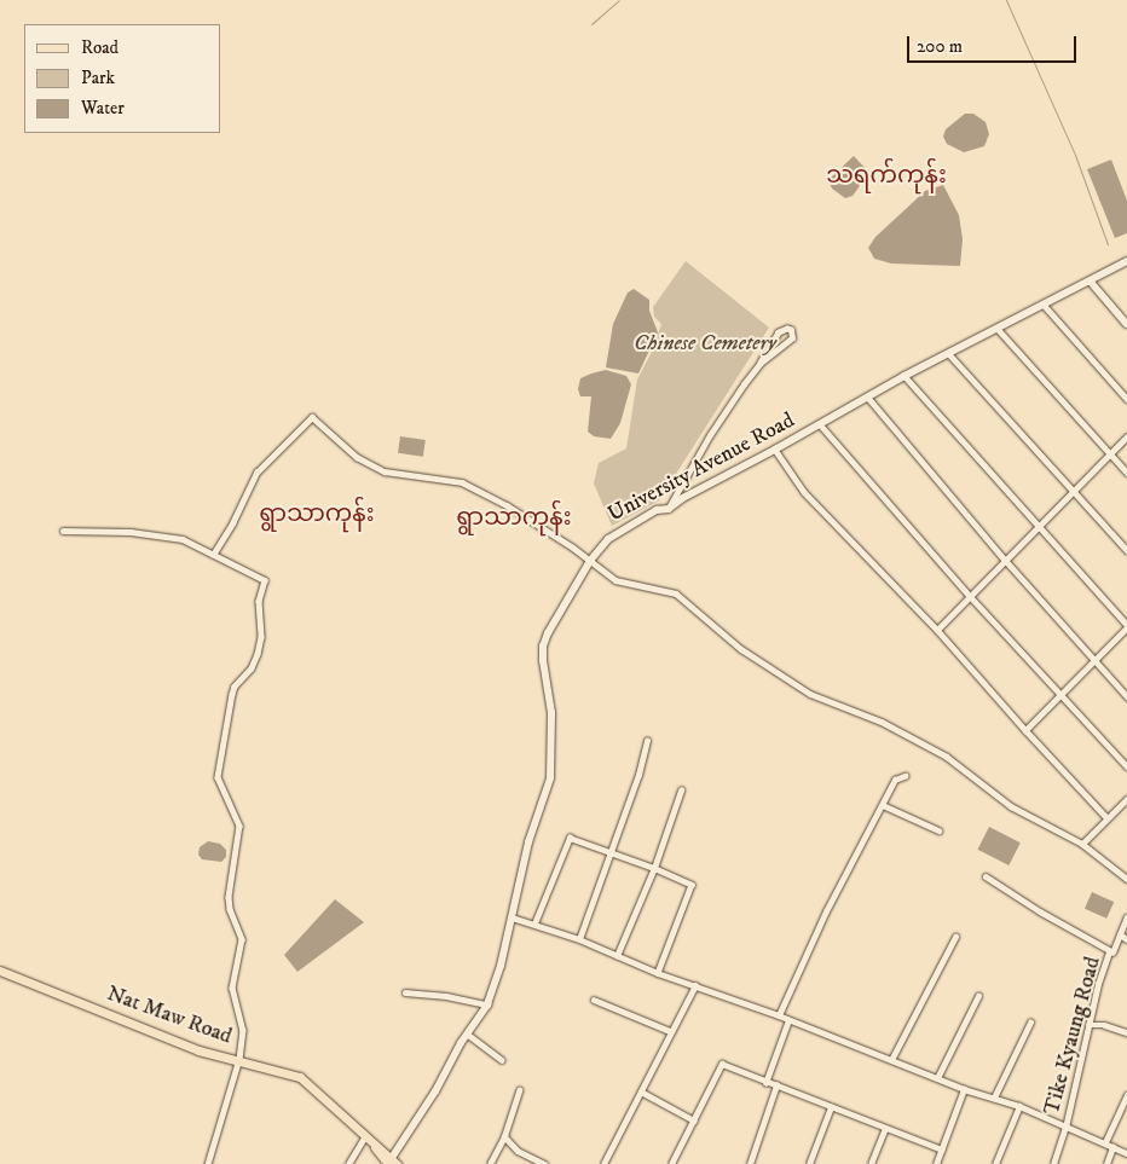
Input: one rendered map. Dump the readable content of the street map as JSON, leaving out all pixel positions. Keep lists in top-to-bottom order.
{
  "streets": {
    "main road": ["University Avenue Road", "Nat Maw Road"],
    "street": ["Tike Kyaung Road"]
  },
  "crossings": [
    ["University Avenue Road", "Nat Maw Road"]
  ],
  "districts": ["သရက်ကုန်း", "ရွာသာကုန်း", "ရွာသာကုန်း"],
  "parks": ["Chinese Cemetery"],
  "legend": ["Road", "Park", "Water"],
  "scale_bar": "200 m"
}
